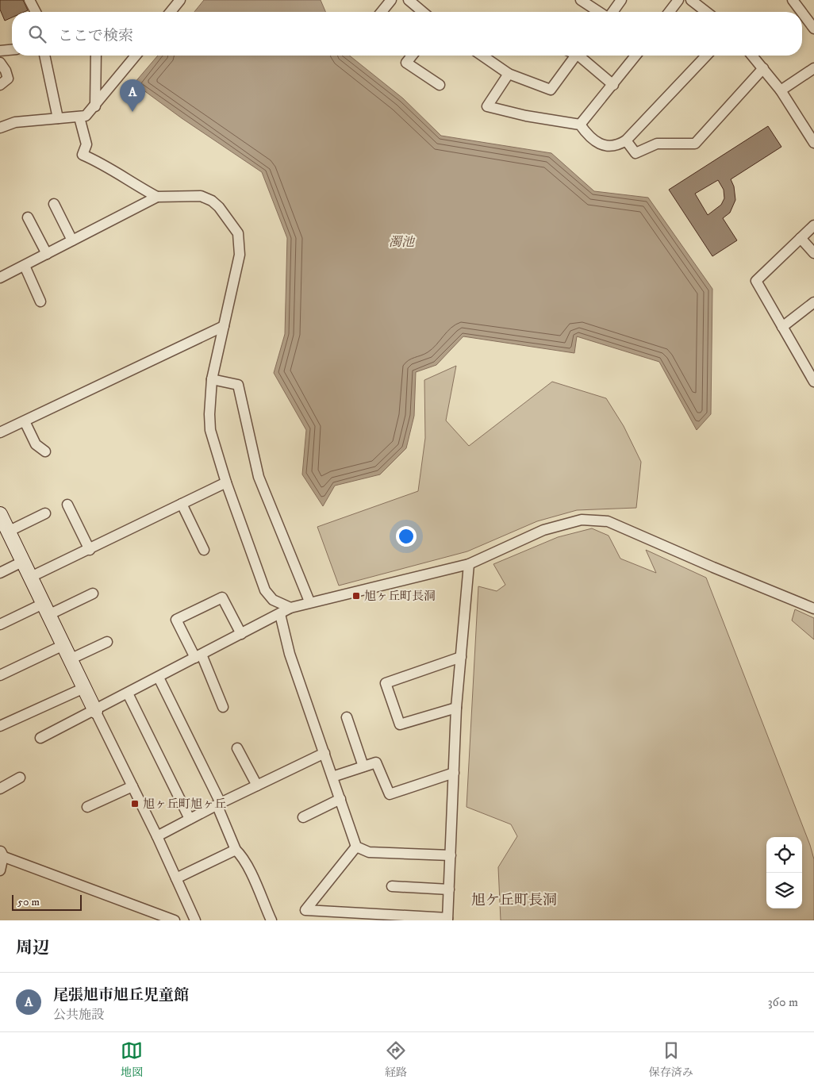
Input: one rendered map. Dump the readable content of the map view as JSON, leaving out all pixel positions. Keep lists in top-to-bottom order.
{
  "districts": ["旭ケ丘町長洞"],
  "water": ["濁池"],
  "places": {
    "transit": ["旭ヶ丘町長洞", "旭ヶ丘町旭ヶ丘"]
  },
  "scale_bar": "50 m",
  "page": {
    "search": "ここで検索",
    "pins": "A",
    "scale": "50 m",
    "heading": "周辺",
    "list": [
      {
        "mark": "A",
        "name": "尾張旭市旭丘児童館",
        "note": "公共施設",
        "value": "360 m"
      }
    ],
    "nav": ["地図", "経路", "保存済み"]
  }
}
